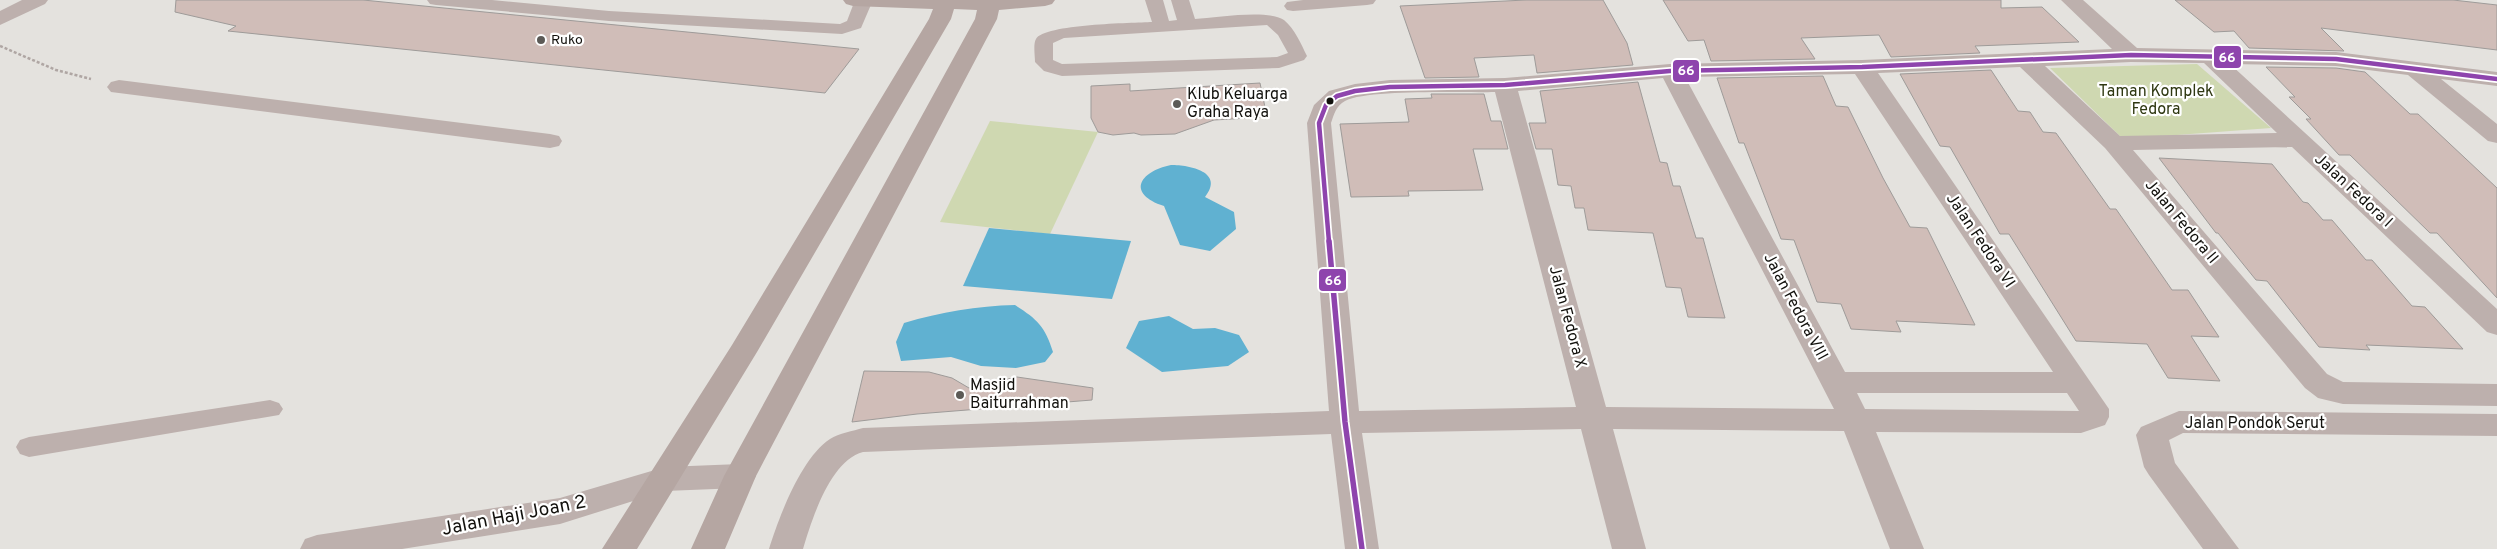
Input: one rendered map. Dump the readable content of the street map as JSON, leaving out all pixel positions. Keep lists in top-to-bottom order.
{
  "streets": {
    "street": [
      "Jalan Fedora I",
      "Jalan Fedora II",
      "Jalan Fedora VI",
      "Jalan Fedora VIII",
      "Jalan Fedora X",
      "Jalan Pondok Serut",
      "Jalan Haji Joan 2"
    ]
  },
  "crossings": [
    ["Jalan Fedora VI", "Jalan Fedora VIII"]
  ],
  "parks": ["Taman Komplek Fedora"],
  "places": ["Ruko", "Klub Keluarga Graha Raya", "Masjid Baiturrahman"],
  "lines": ["transit line 66"]
}
